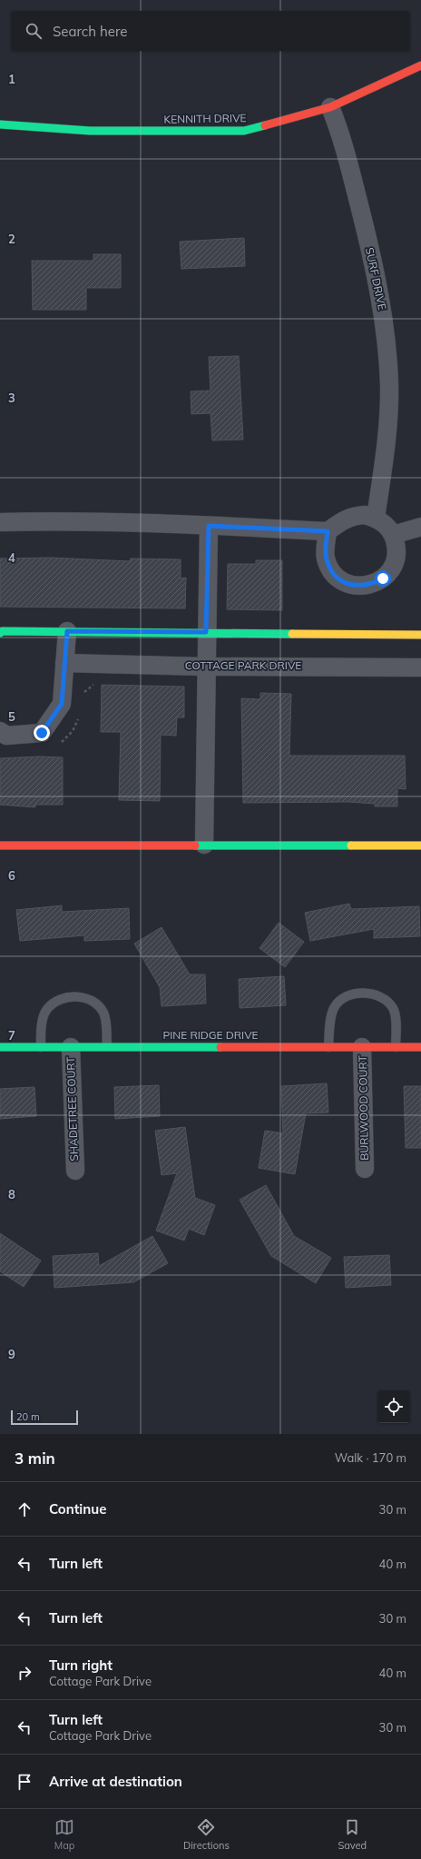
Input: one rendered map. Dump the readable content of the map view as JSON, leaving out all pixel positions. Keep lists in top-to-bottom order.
{
  "streets": {
    "street": [
      "KENNITH DRIVE",
      "SURF DRIVE",
      "COTTAGE PARK DRIVE",
      "PINE RIDGE DRIVE",
      "BURLWOOD COURT",
      "SHADETREE COURT"
    ]
  },
  "crossings": [
    ["KENNITH DRIVE", "SURF DRIVE"],
    ["PINE RIDGE DRIVE", "BURLWOOD COURT"],
    ["PINE RIDGE DRIVE", "SHADETREE COURT"]
  ],
  "scale_bar": "20 m",
  "page": {
    "search": "Search here",
    "scale": "20 m",
    "heading": ["3 min", "Walk · 170 m"],
    "list": [
      ["Continue", "30 m"],
      ["Turn left", "40 m"],
      ["Turn left", "30 m"],
      ["Turn right", "Cottage Park Drive", "40 m"],
      ["Turn left", "Cottage Park Drive", "30 m"],
      "Arrive at destination"
    ],
    "nav": ["Map", "Directions", "Saved"]
  },
  "grid": {
    "rows": [
      "1",
      "2",
      "3",
      "4",
      "5",
      "6",
      "7",
      "8",
      "9"
    ]
  }
}
